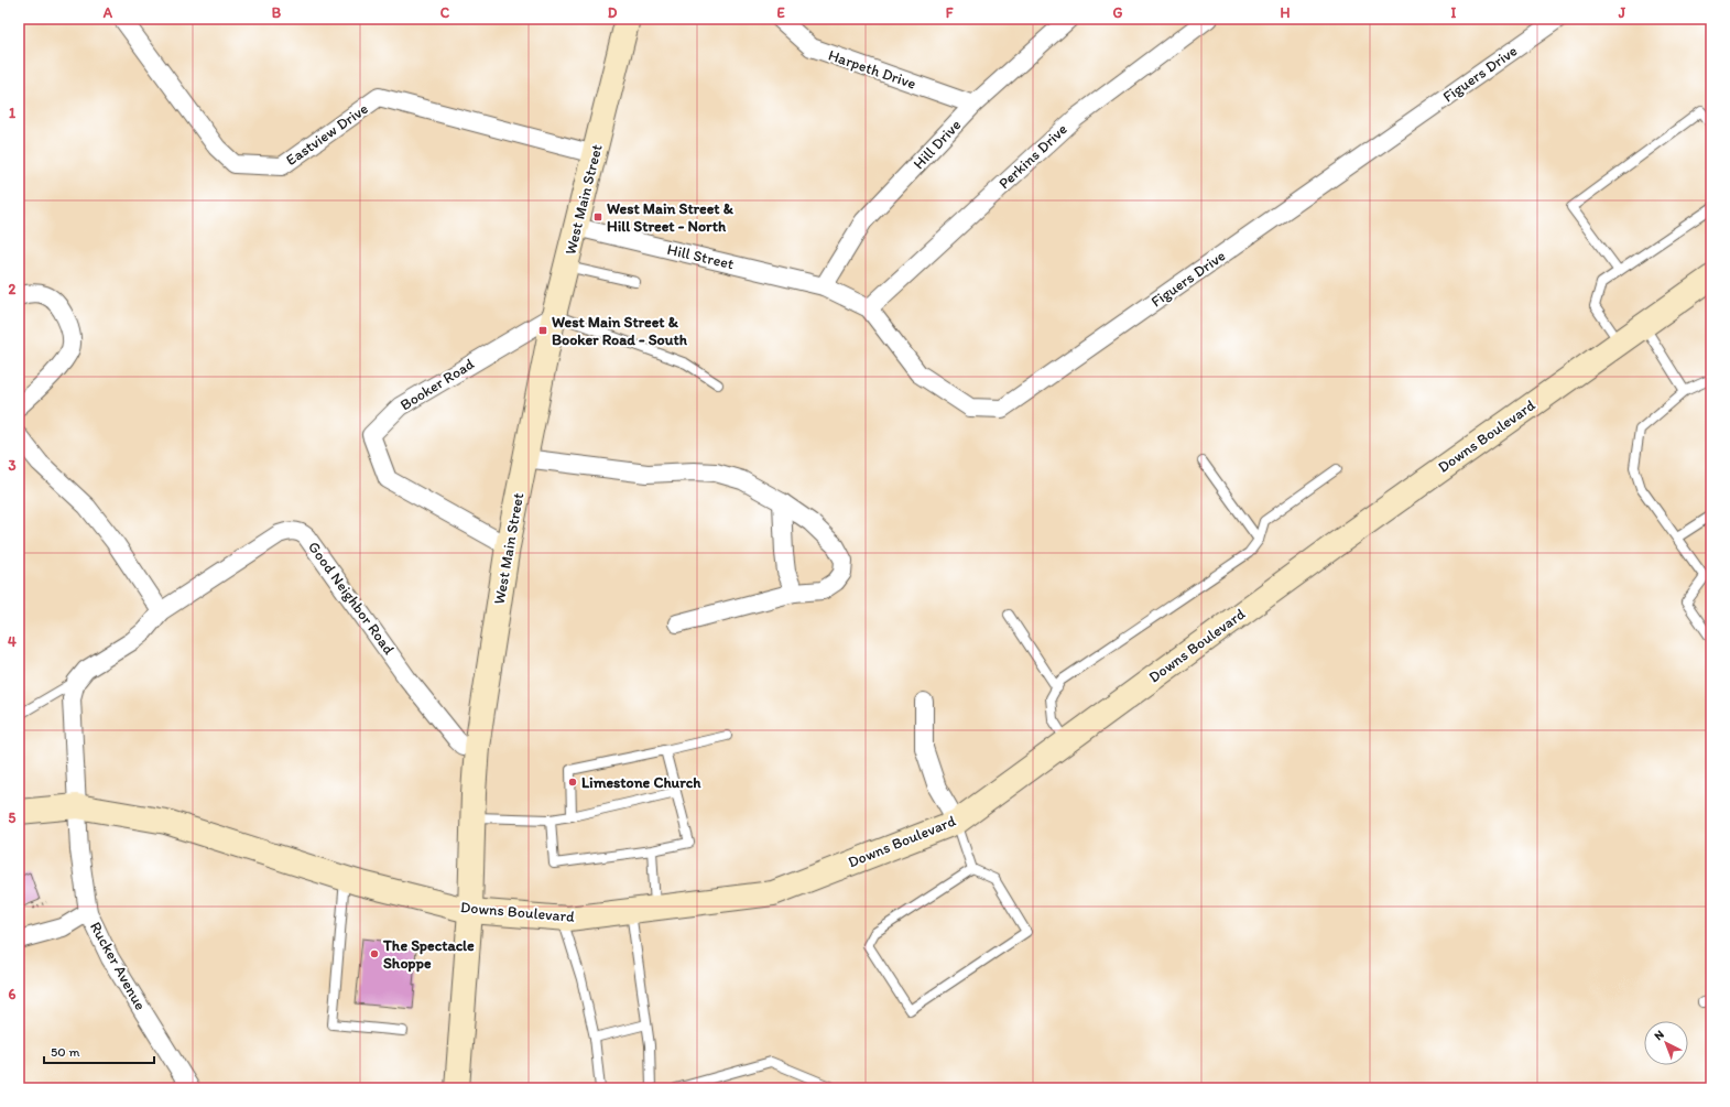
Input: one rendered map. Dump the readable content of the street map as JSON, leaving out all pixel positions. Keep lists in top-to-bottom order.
{
  "streets": {
    "street": [
      "Harpeth Drive",
      "Figuers Drive",
      "Eastview Drive",
      "Hill Drive",
      "Perkins Drive",
      "West Main Street",
      "Hill Street",
      "Booker Road",
      "Downs Boulevard",
      "Good Neighbor Road",
      "Rucker Avenue"
    ]
  },
  "crossings": [
    ["Harpeth Drive", "Hill Drive"],
    ["Figuers Drive", "Hill Drive"],
    ["Figuers Drive", "Perkins Drive"],
    ["Figuers Drive", "Hill Street"],
    ["Eastview Drive", "West Main Street"],
    ["Hill Drive", "Hill Street"],
    ["West Main Street", "Hill Street"],
    ["West Main Street", "Booker Road"],
    ["West Main Street", "Downs Boulevard"],
    ["West Main Street", "Good Neighbor Road"],
    ["Downs Boulevard", "Rucker Avenue"]
  ],
  "places": {
    "transit": ["West Main Street & Hill Street - North", "West Main Street & Booker Road - South"],
    "other": ["Limestone Church", "The Spectacle Shoppe"]
  },
  "scale_bar": "50 m",
  "north": "top left",
  "grid": {
    "columns": [
      "A",
      "B",
      "C",
      "D",
      "E",
      "F",
      "G",
      "H",
      "I",
      "J"
    ],
    "rows": [
      "1",
      "2",
      "3",
      "4",
      "5",
      "6"
    ]
  }
}
